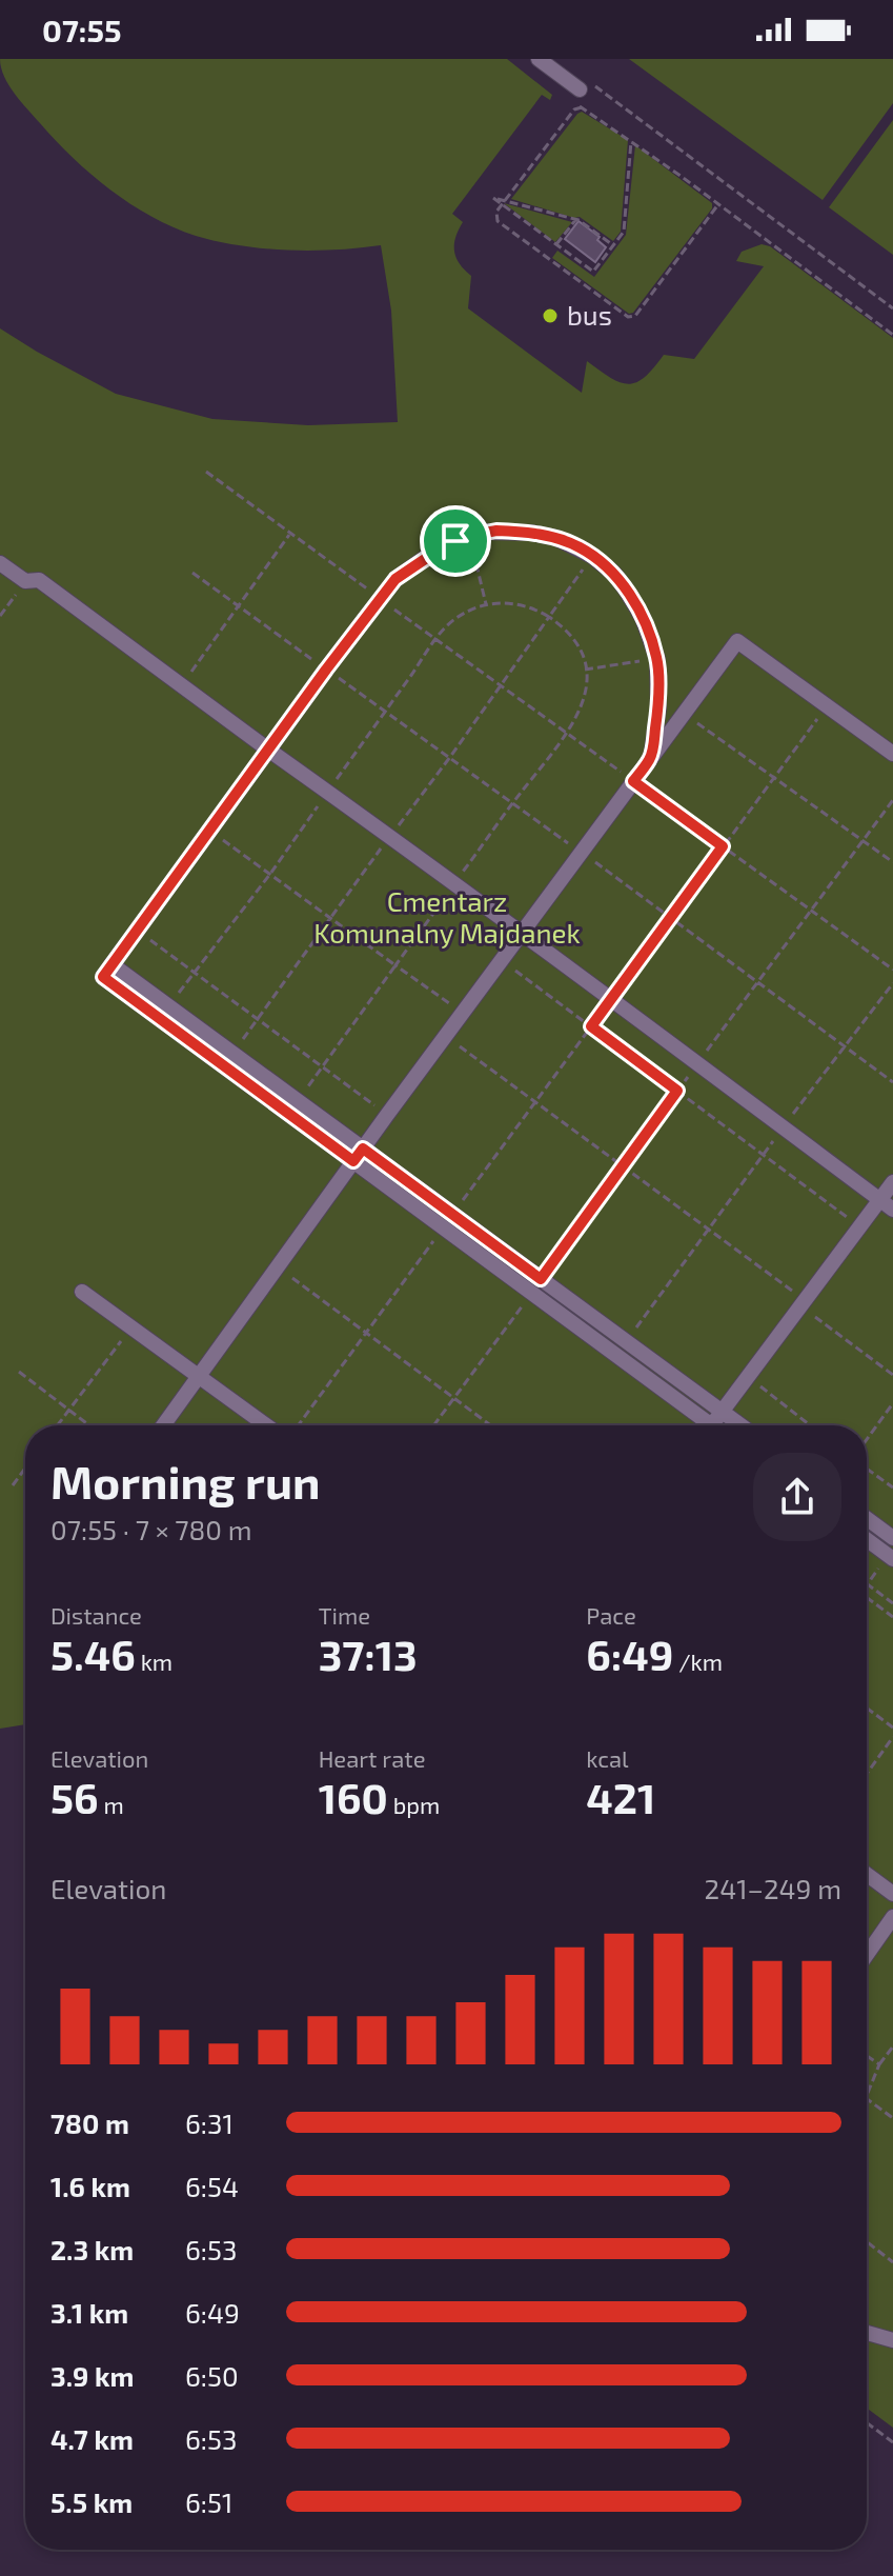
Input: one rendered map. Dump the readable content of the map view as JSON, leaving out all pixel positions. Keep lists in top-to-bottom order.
{
  "parks": ["Cmentarz Komunalny Majdanek"],
  "places": ["bus"],
  "page": {
    "status": "07:55",
    "heading": ["Morning run", "07:55 · 7 × 780 m"],
    "stats": [
      ["Distance", "5.46 km"],
      ["Time", "37:13"],
      ["Pace", "6:49 /km"],
      ["Elevation", "56 m"],
      ["Heart rate", "160 bpm"],
      ["kcal", "421"]
    ],
    "chart": ["Elevation", "241–249 m"],
    "list": [
      {
        "name": "780 m",
        "note": "6:31"
      },
      {
        "name": "1.6 km",
        "note": "6:54"
      },
      {
        "name": "2.3 km",
        "note": "6:53"
      },
      {
        "name": "3.1 km",
        "note": "6:49"
      },
      {
        "name": "3.9 km",
        "note": "6:50"
      },
      {
        "name": "4.7 km",
        "note": "6:53"
      },
      {
        "name": "5.5 km",
        "note": "6:51"
      }
    ]
  }
}
